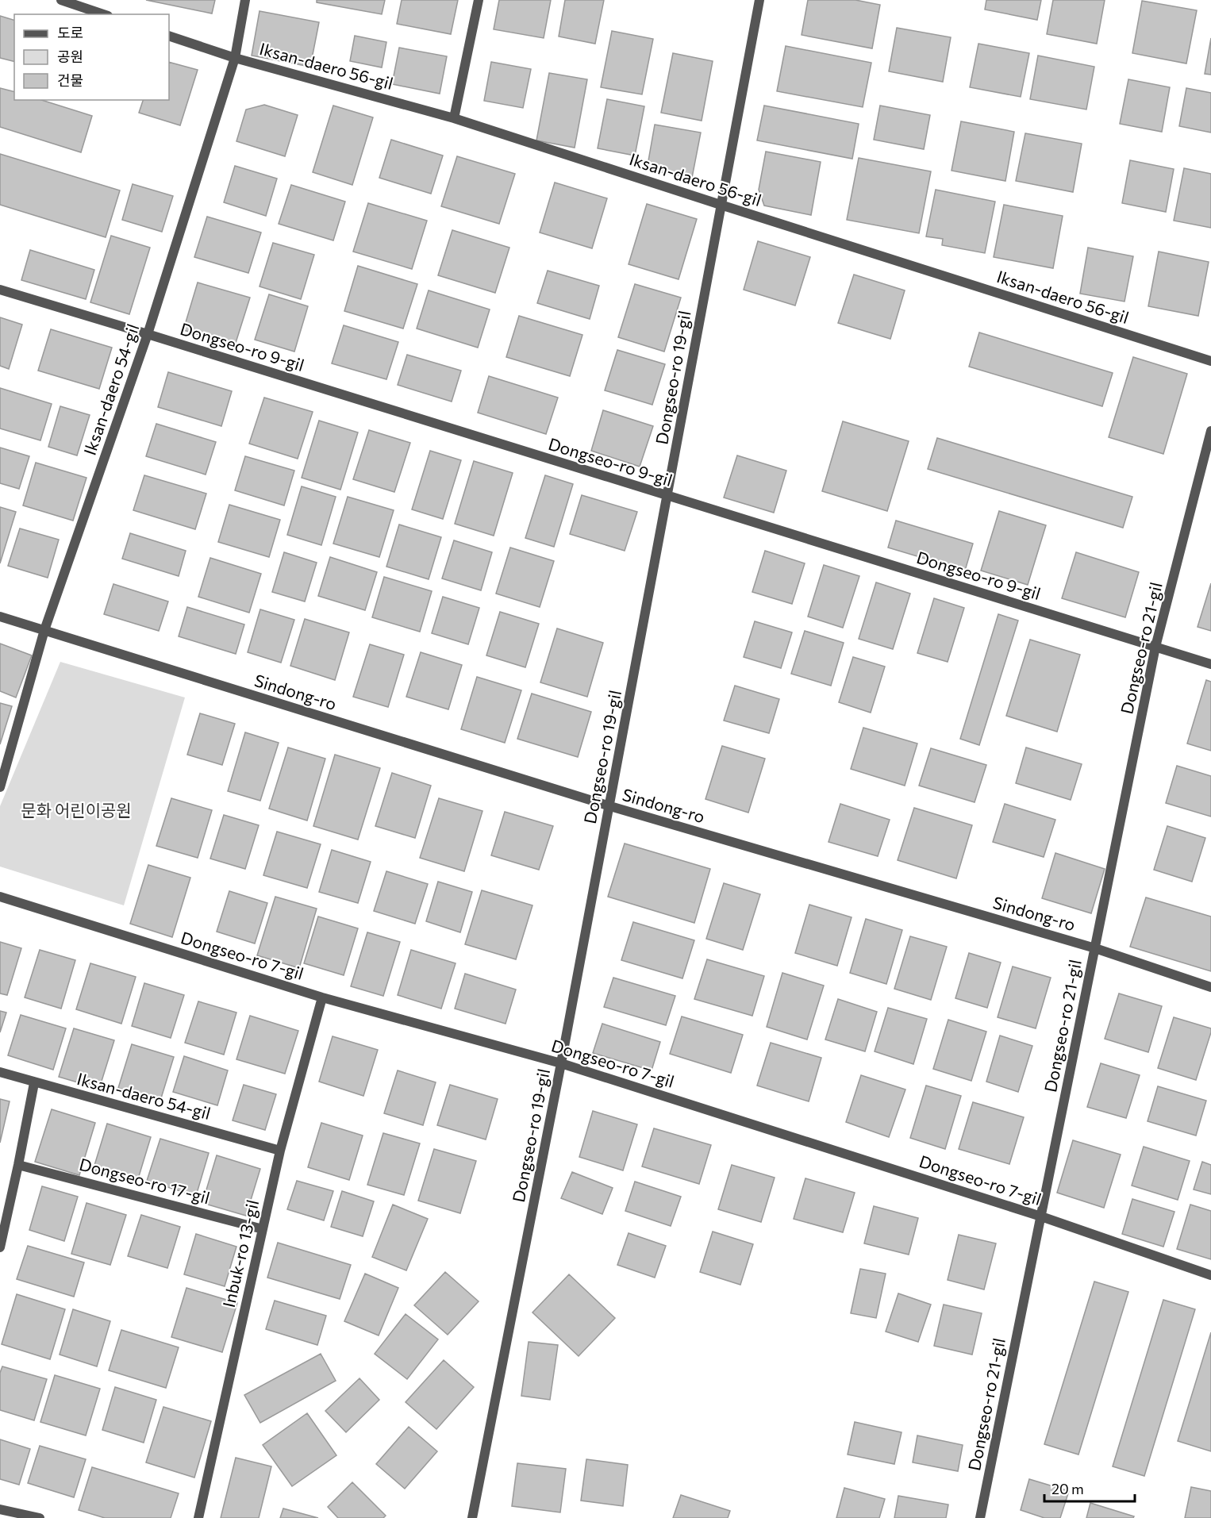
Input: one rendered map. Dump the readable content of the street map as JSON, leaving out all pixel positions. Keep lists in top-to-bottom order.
{
  "streets": {
    "street": [
      "Iksan-daero 56-gil",
      "Dongseo-ro 9-gil",
      "Dongseo-ro 19-gil",
      "Iksan-daero 54-gil",
      "Dongseo-ro 21-gil",
      "Sindong-ro",
      "Dongseo-ro 7-gil",
      "Dongseo-ro 17-gil",
      "Inbuk-ro 13-gil"
    ]
  },
  "crossings": [
    ["Iksan-daero 56-gil", "Dongseo-ro 19-gil"],
    ["Iksan-daero 56-gil", "Iksan-daero 54-gil"],
    ["Dongseo-ro 9-gil", "Dongseo-ro 19-gil"],
    ["Dongseo-ro 9-gil", "Iksan-daero 54-gil"],
    ["Dongseo-ro 9-gil", "Dongseo-ro 21-gil"],
    ["Dongseo-ro 19-gil", "Sindong-ro"],
    ["Dongseo-ro 19-gil", "Dongseo-ro 7-gil"],
    ["Iksan-daero 54-gil", "Sindong-ro"],
    ["Iksan-daero 54-gil", "Inbuk-ro 13-gil"],
    ["Dongseo-ro 21-gil", "Sindong-ro"],
    ["Dongseo-ro 21-gil", "Dongseo-ro 7-gil"],
    ["Dongseo-ro 7-gil", "Inbuk-ro 13-gil"],
    ["Dongseo-ro 17-gil", "Inbuk-ro 13-gil"]
  ],
  "parks": ["문화 어린이공원"],
  "legend": ["도로", "공원", "건물"],
  "scale_bar": "20 m"
}
